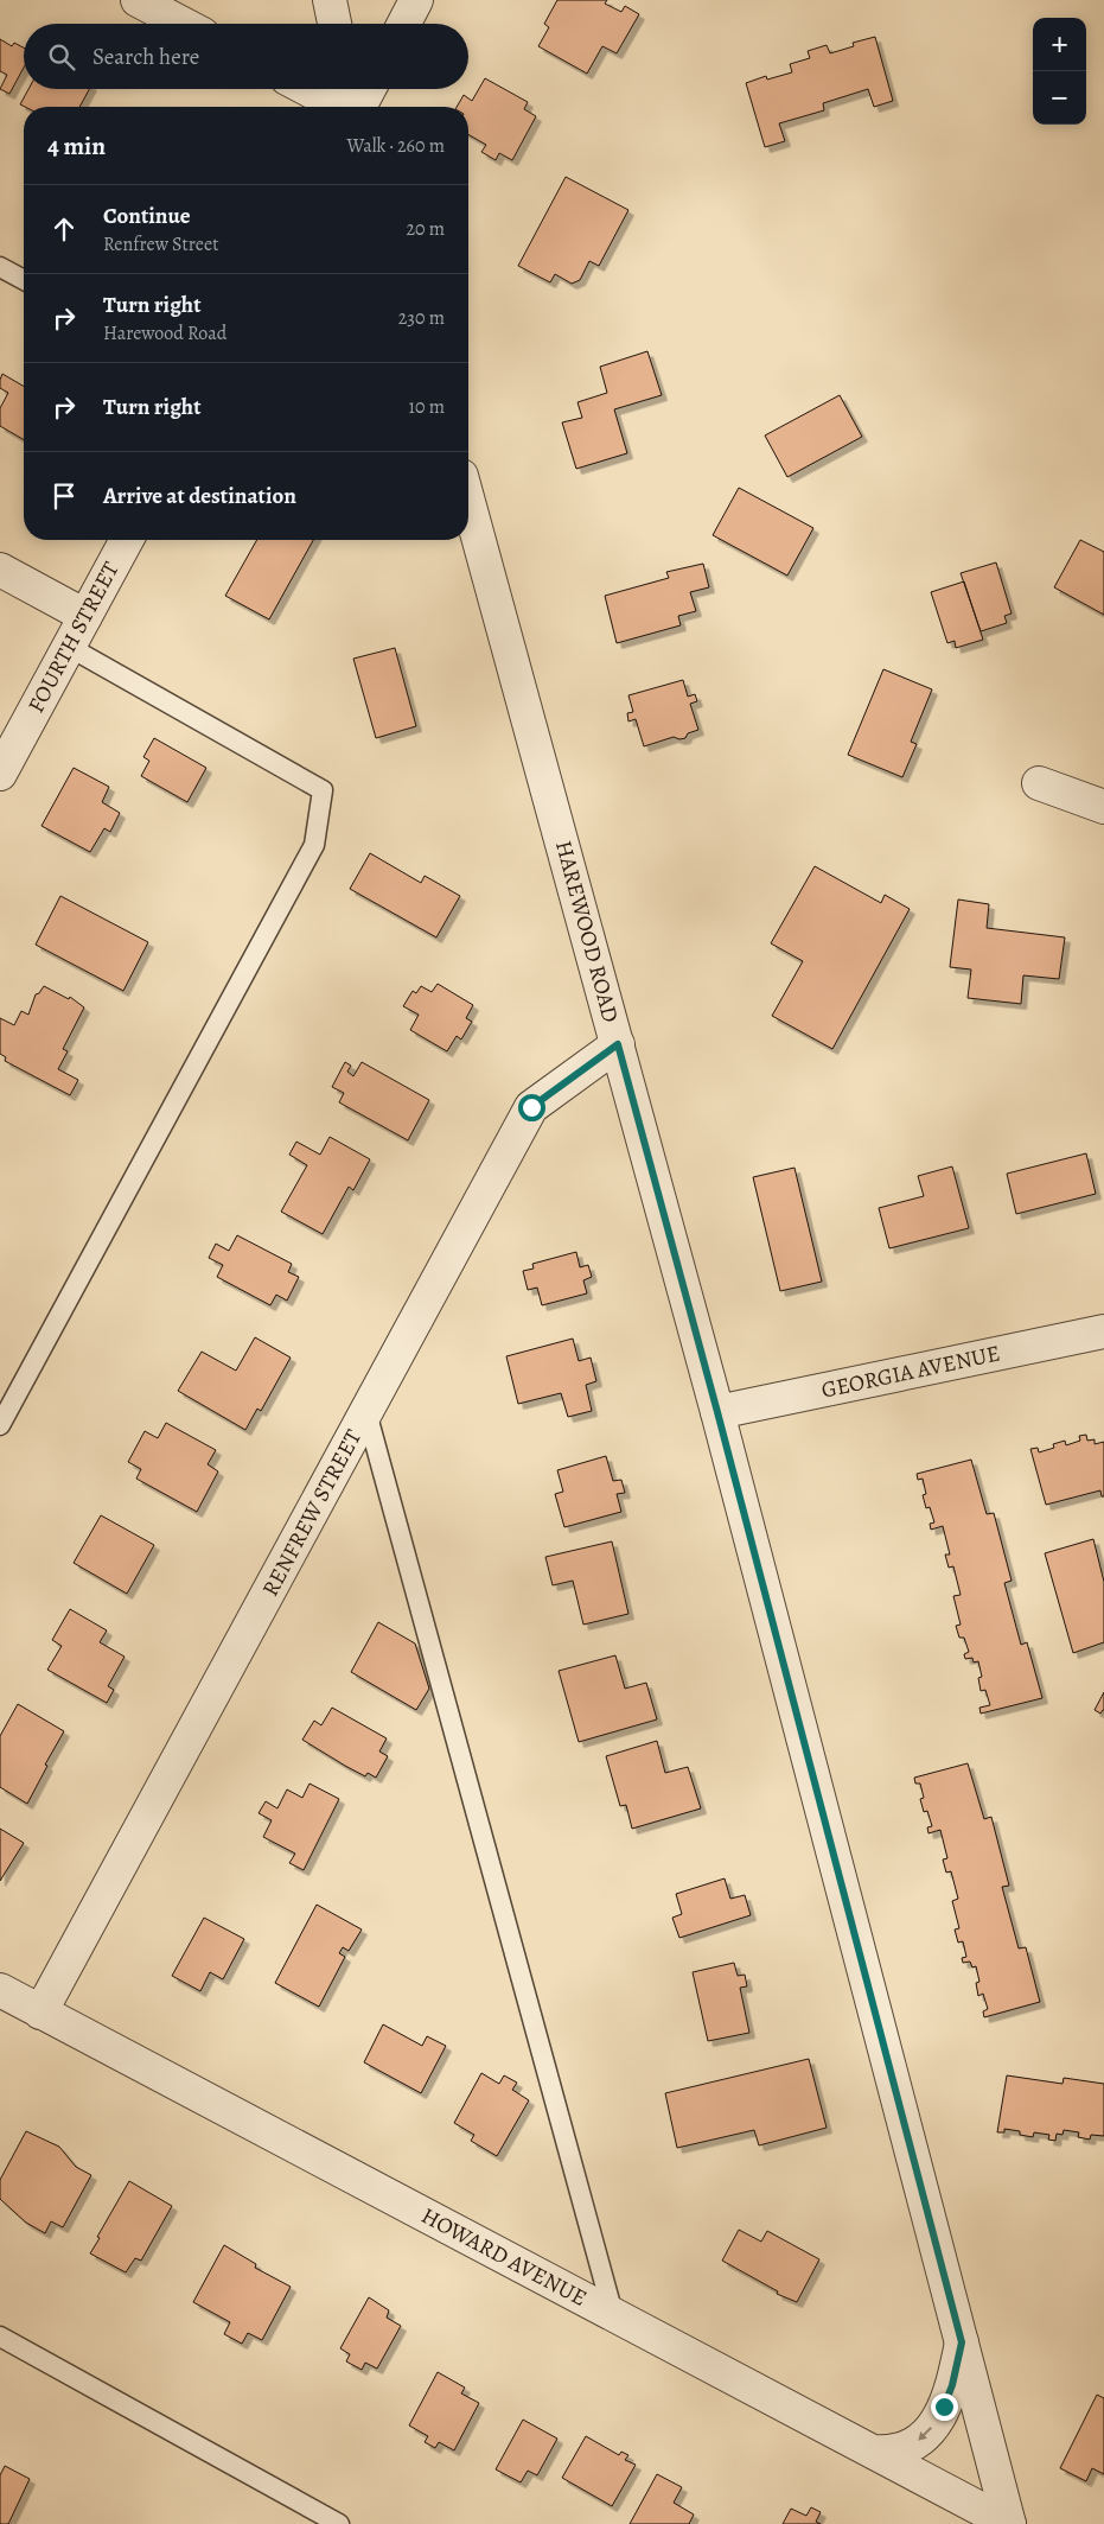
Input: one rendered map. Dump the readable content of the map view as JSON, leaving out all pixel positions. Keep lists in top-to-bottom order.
{
  "streets": {
    "street": [
      "FOURTH STREET",
      "HAREWOOD ROAD",
      "GEORGIA AVENUE",
      "RENFREW STREET",
      "HOWARD AVENUE"
    ]
  },
  "crossings": [
    ["HAREWOOD ROAD", "GEORGIA AVENUE"],
    ["HAREWOOD ROAD", "RENFREW STREET"],
    ["HAREWOOD ROAD", "HOWARD AVENUE"],
    ["RENFREW STREET", "HOWARD AVENUE"]
  ],
  "page": {
    "map_buttons": ["+", "−"],
    "search": "Search here",
    "heading": ["4 min", "Walk · 260 m"],
    "list": [
      ["Continue", "Renfrew Street", "20 m"],
      ["Turn right", "Harewood Road", "230 m"],
      ["Turn right", "10 m"],
      "Arrive at destination"
    ]
  }
}
